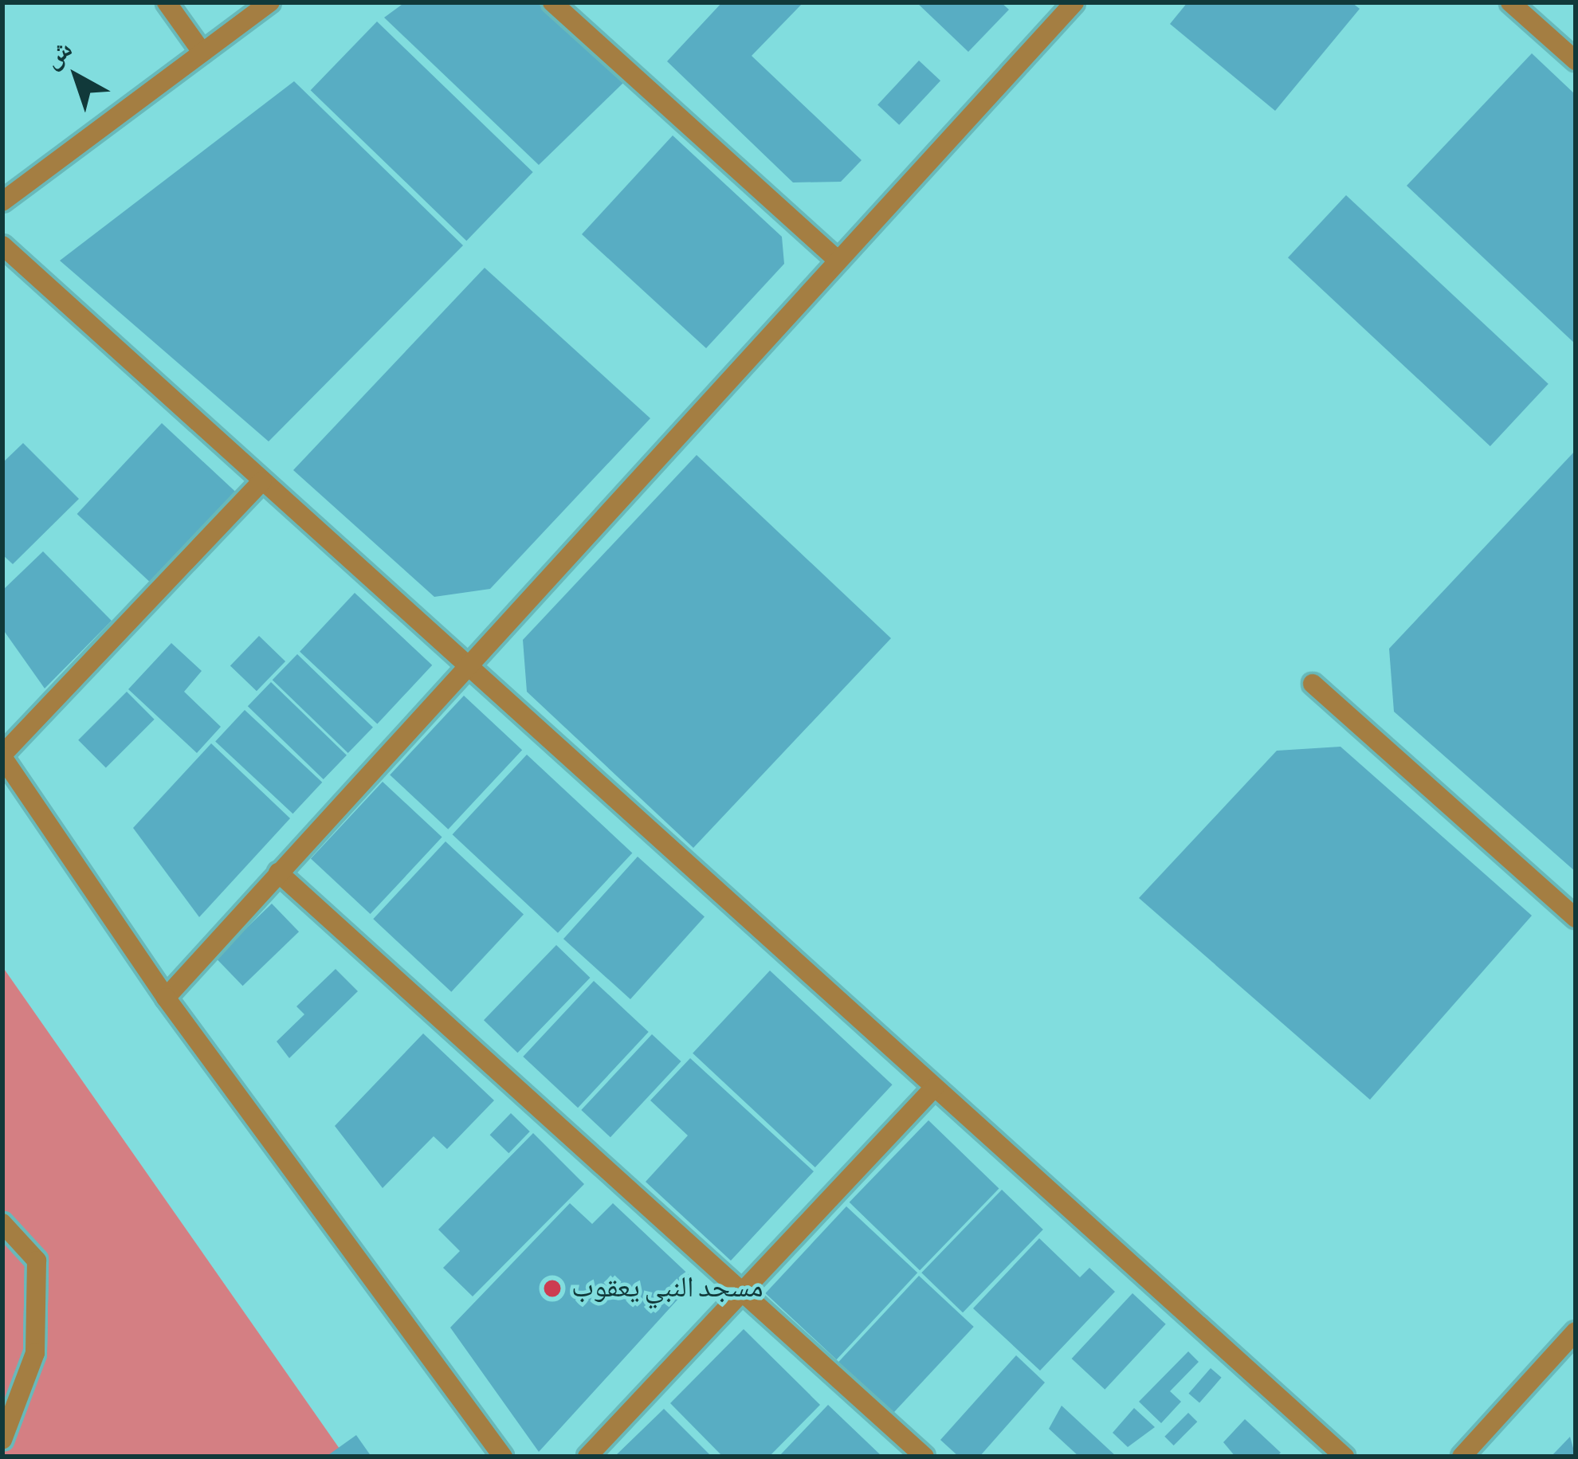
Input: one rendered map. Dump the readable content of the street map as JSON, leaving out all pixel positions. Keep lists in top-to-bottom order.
{
  "places": ["مسجد النبي يعقوب"],
  "north": "top left"
}
